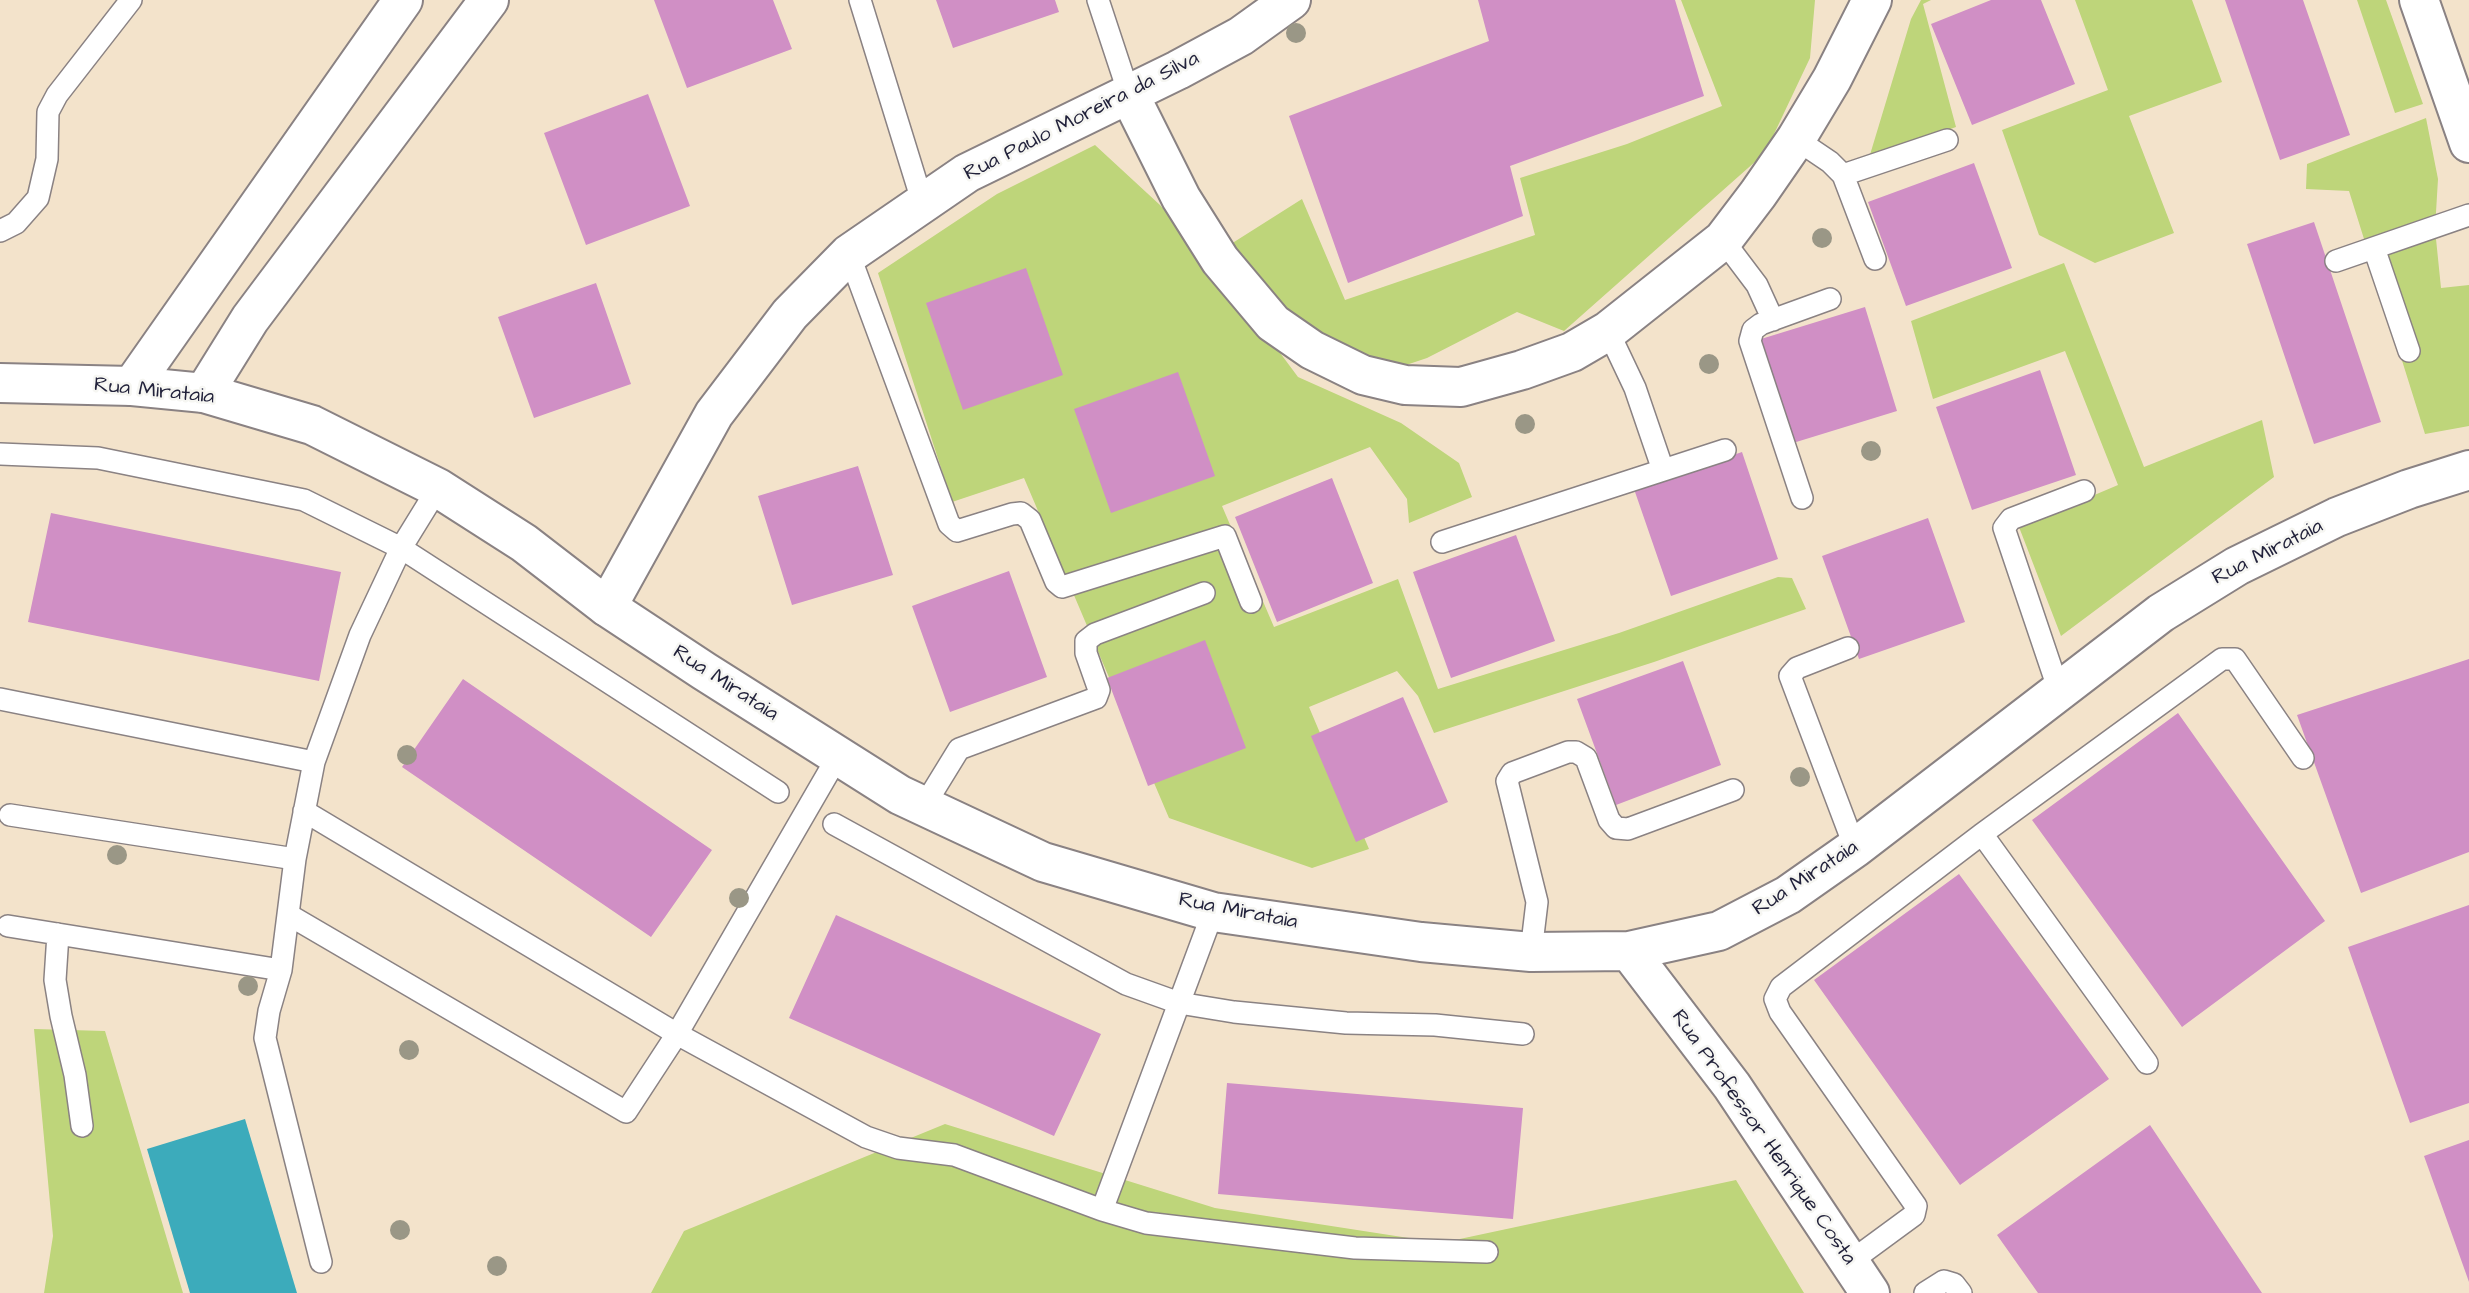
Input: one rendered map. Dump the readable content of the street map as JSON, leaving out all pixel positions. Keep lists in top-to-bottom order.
{
  "streets": {
    "street": ["Rua Paulo Moreira da Silva", "Rua Mirataia", "Rua Professor Henrique Costa"]
  },
  "crossings": [
    ["Rua Paulo Moreira da Silva", "Rua Mirataia"],
    ["Rua Mirataia", "Rua Professor Henrique Costa"]
  ]
}
